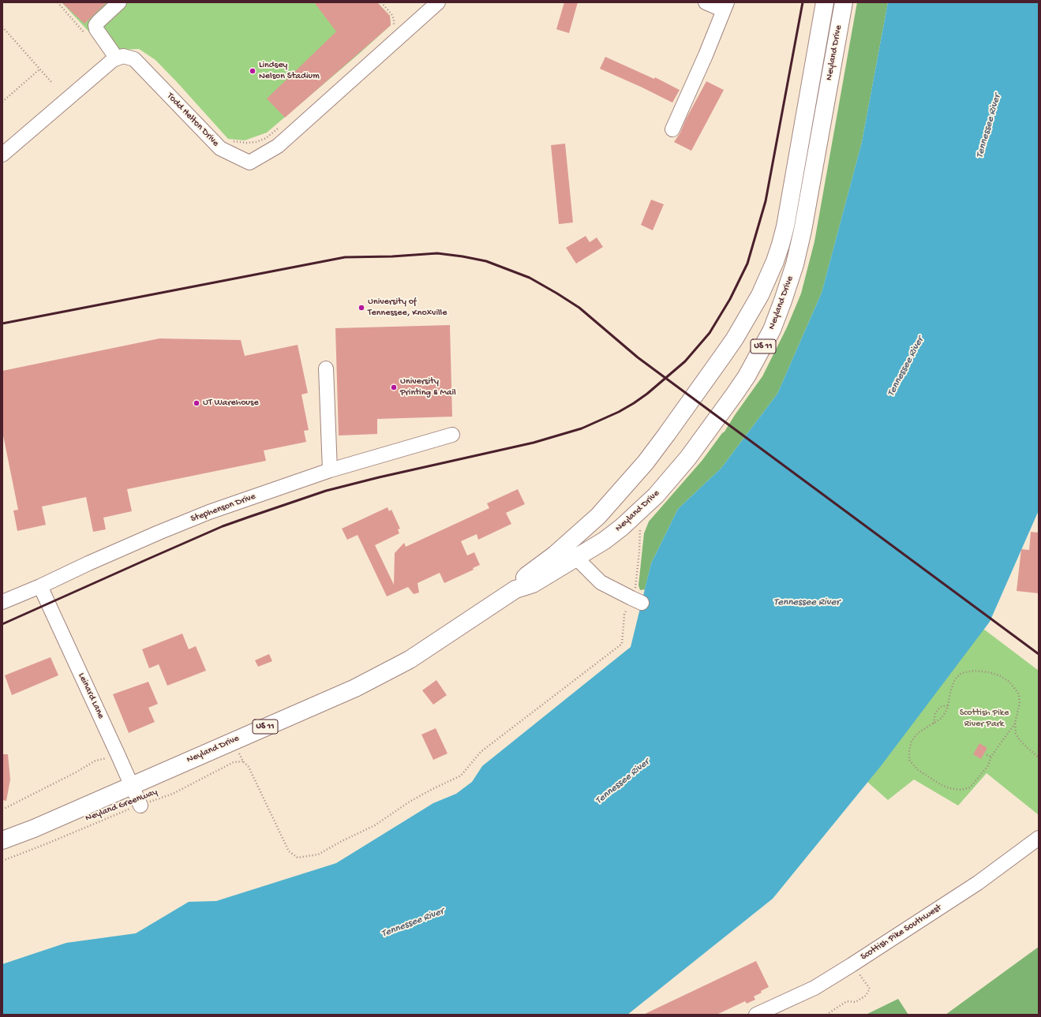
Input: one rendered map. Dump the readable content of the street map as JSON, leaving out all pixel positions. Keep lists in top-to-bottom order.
{
  "streets": {
    "main road": ["Neyland Drive", "US 11"],
    "street": [
      "Todd Helton Drive",
      "Stephenson Drive",
      "Leinard Lane",
      "Scottish Pike Southwest"
    ],
    "path": ["Neyland Greenway"]
  },
  "crossings": [
    ["Neyland Drive", "Leinard Lane"],
    ["Stephenson Drive", "Leinard Lane"],
    ["Leinard Lane", "Neyland Greenway"]
  ],
  "water": ["Tennessee River"],
  "parks": ["Scottish Pike River Park"],
  "places": [
    "Lindsey Nelson Stadium",
    "University of Tennessee, Knoxville",
    "University Printing & Mail",
    "UT Warehouse"
  ]
}
